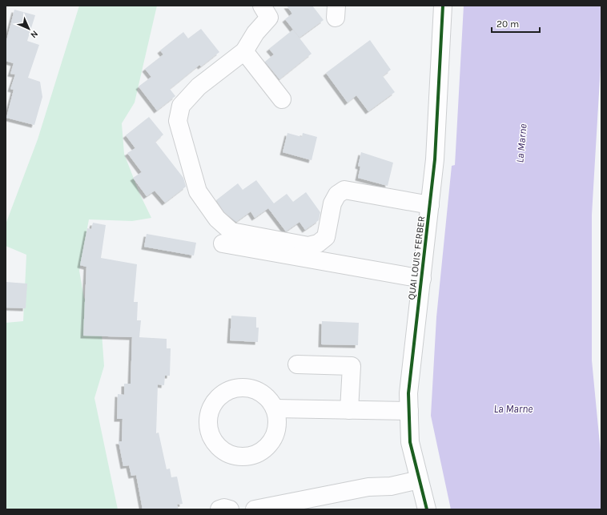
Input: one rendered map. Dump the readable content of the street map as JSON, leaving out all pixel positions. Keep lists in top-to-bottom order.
{
  "streets": {
    "street": ["QUAI LOUIS FERBER"]
  },
  "water": ["La Marne"],
  "scale_bar": "20 m",
  "north": "bottom right"
}
